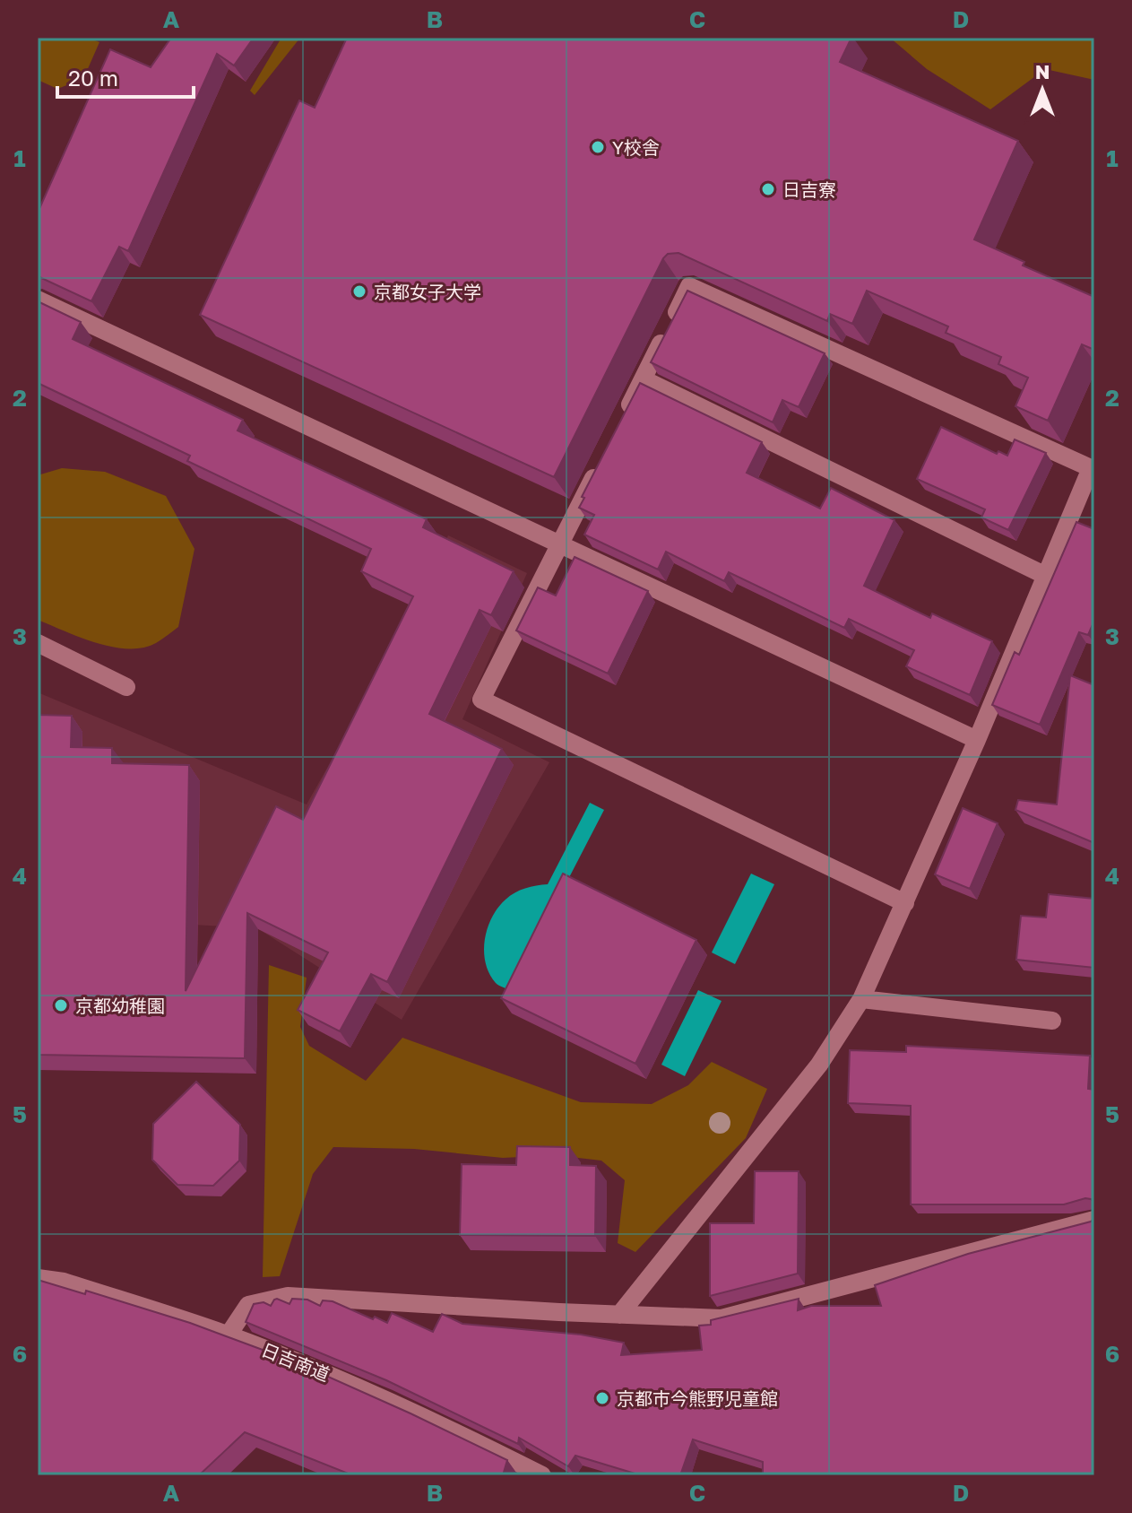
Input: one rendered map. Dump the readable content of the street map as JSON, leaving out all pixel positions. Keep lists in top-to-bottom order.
{
  "streets": {
    "street": ["日吉南道"]
  },
  "places": [
    "Y校舎",
    "日吉寮",
    "京都女子大学",
    "京都幼稚園",
    "京都市今熊野児童館"
  ],
  "scale_bar": "20 m",
  "north": "top",
  "grid": {
    "columns": [
      "A",
      "B",
      "C",
      "D"
    ],
    "rows": [
      "1",
      "2",
      "3",
      "4",
      "5",
      "6"
    ]
  }
}
